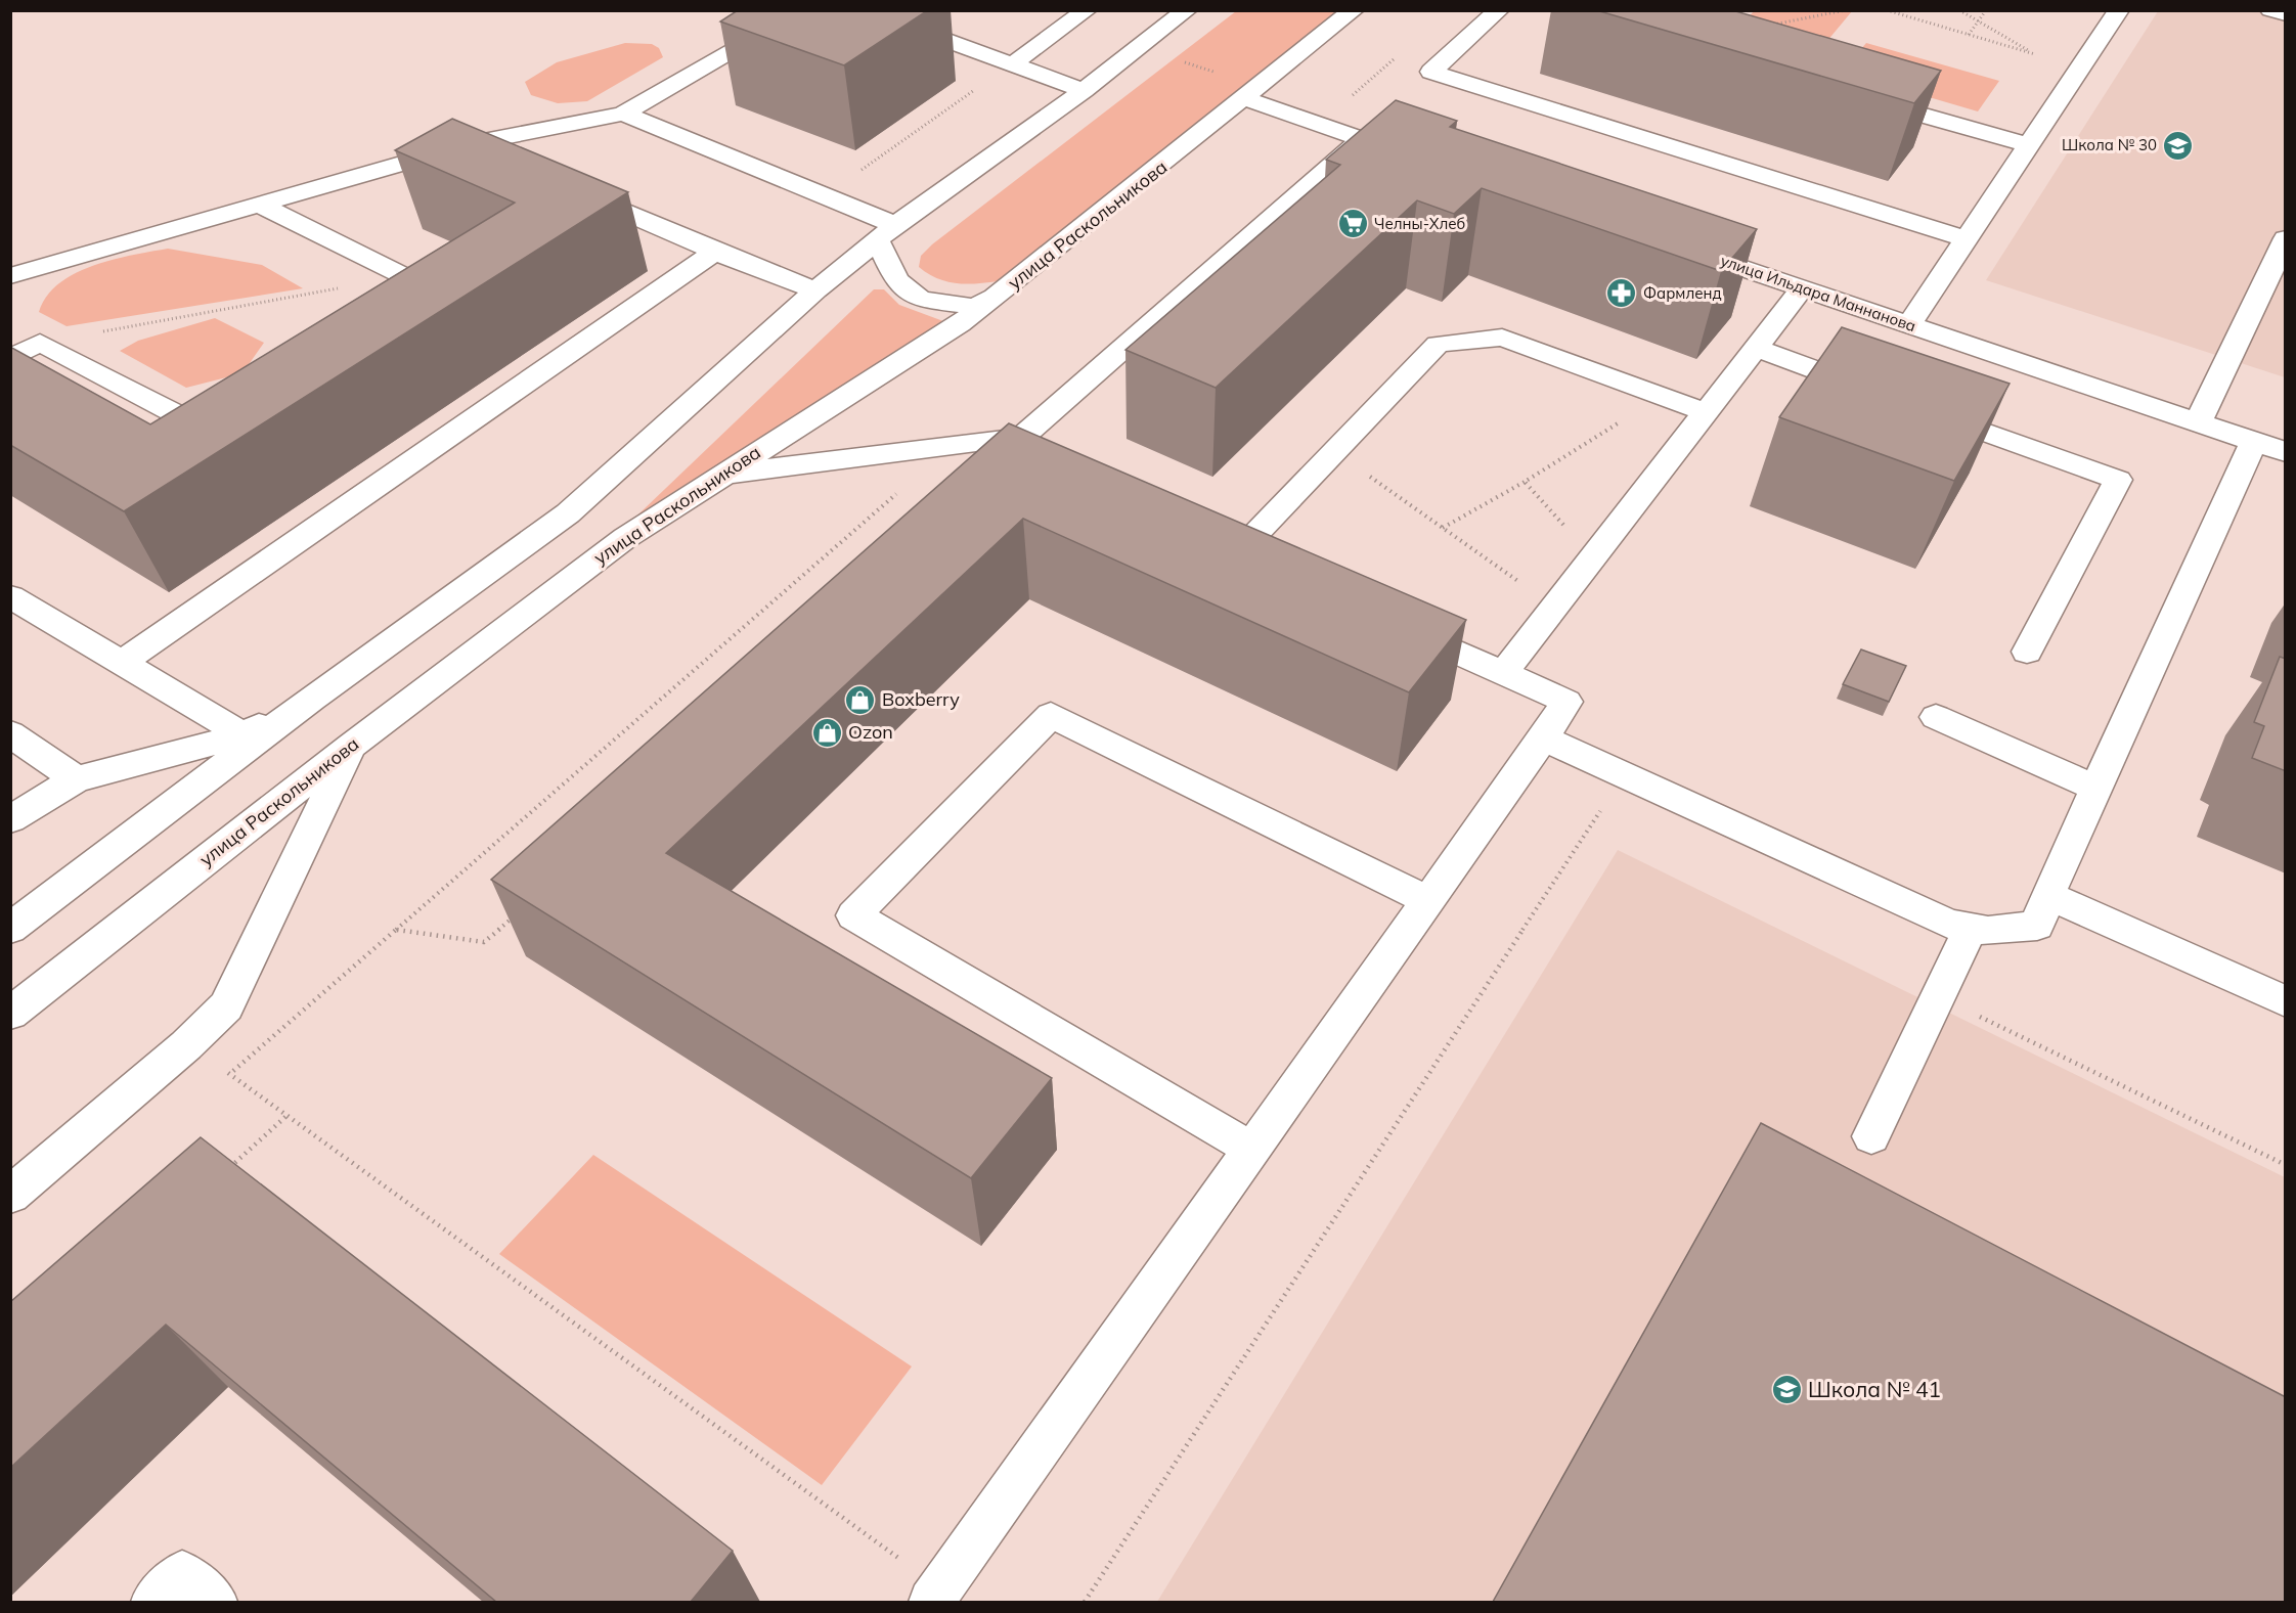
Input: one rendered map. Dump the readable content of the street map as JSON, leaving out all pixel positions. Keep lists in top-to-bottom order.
{
  "streets": {
    "street": ["улица Раскольникова", "улица Ильдара Маннанова"]
  },
  "places": {
    "school or university": ["Школа № 30", "Школа № 41"],
    "supermarket": ["Челны-Хлеб"],
    "pharmacy": ["Фармленд"],
    "shop": ["Boxberry", "Ozon"]
  }
}
